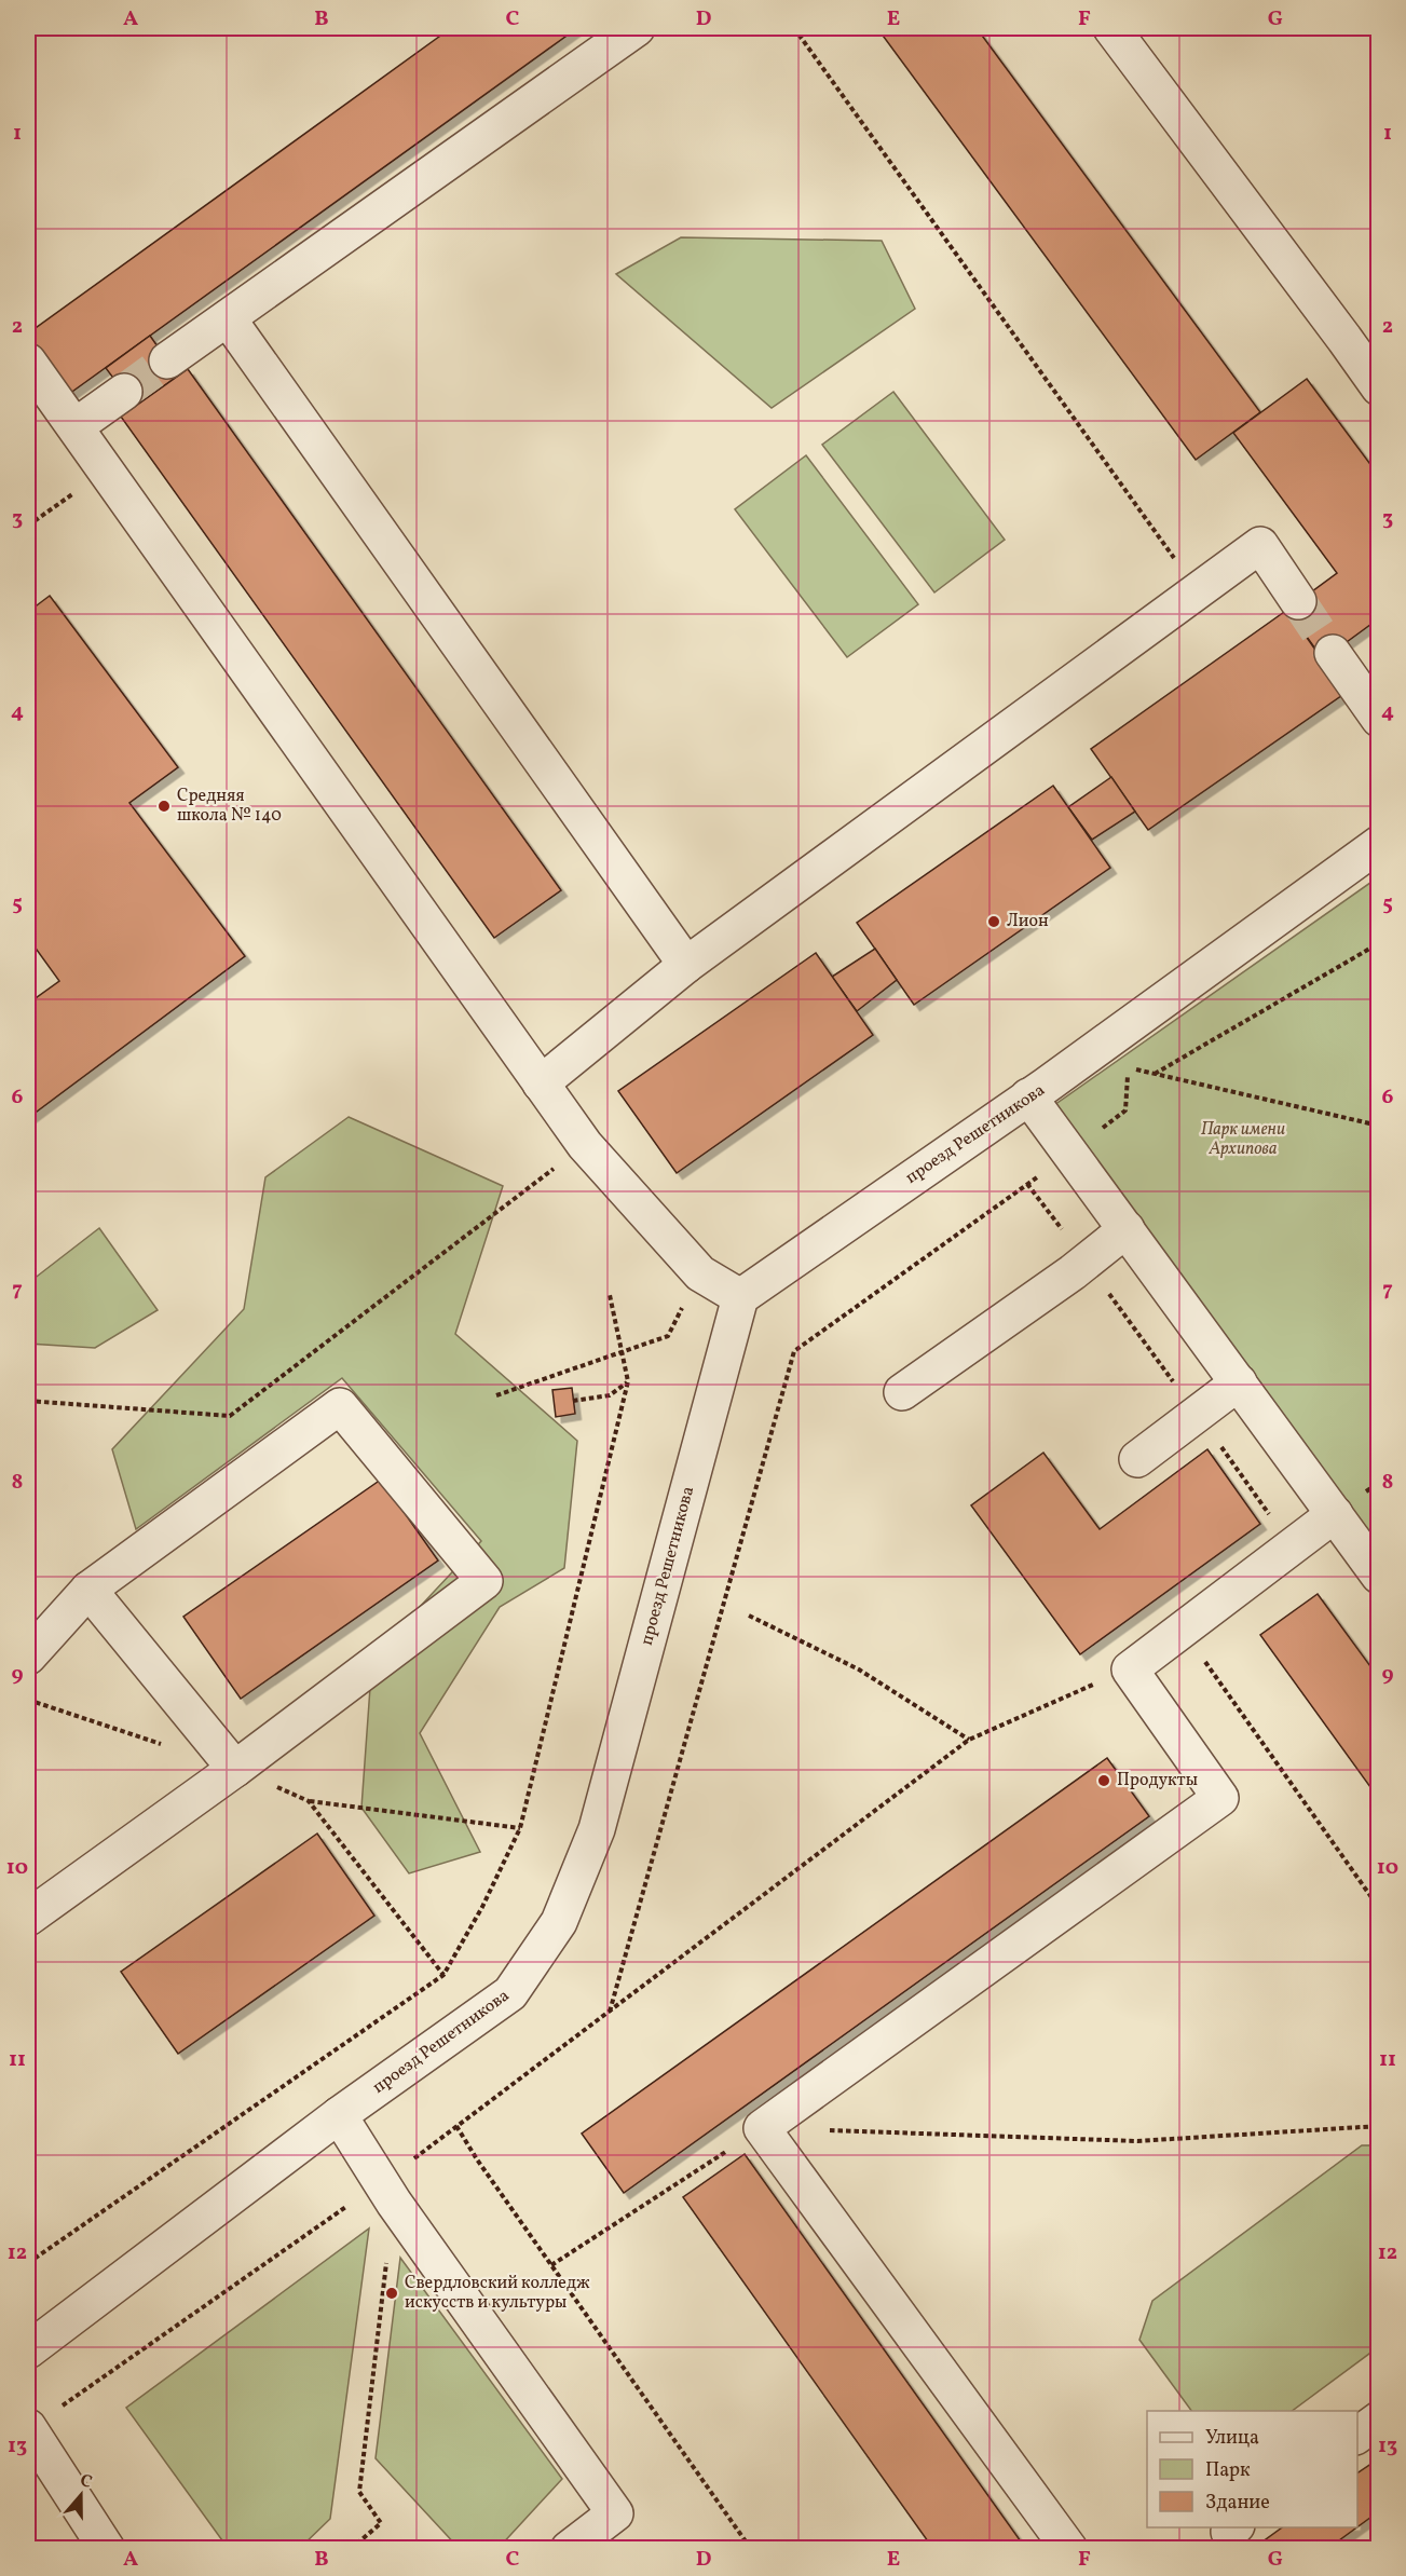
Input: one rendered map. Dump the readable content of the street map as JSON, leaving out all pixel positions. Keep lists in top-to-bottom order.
{
  "streets": {
    "street": ["проезд Решетникова"]
  },
  "parks": ["Парк имени Архипова"],
  "places": [
    "Средняя школа № 140",
    "Лион",
    "Продукты",
    "Свердловский колледж искусств и культуры"
  ],
  "legend": ["Улица", "Парк", "Здание"],
  "north": "top",
  "grid": {
    "columns": [
      "A",
      "B",
      "C",
      "D",
      "E",
      "F",
      "G"
    ],
    "rows": [
      "1",
      "2",
      "3",
      "4",
      "5",
      "6",
      "7",
      "8",
      "9",
      "10",
      "11",
      "12",
      "13"
    ]
  }
}
